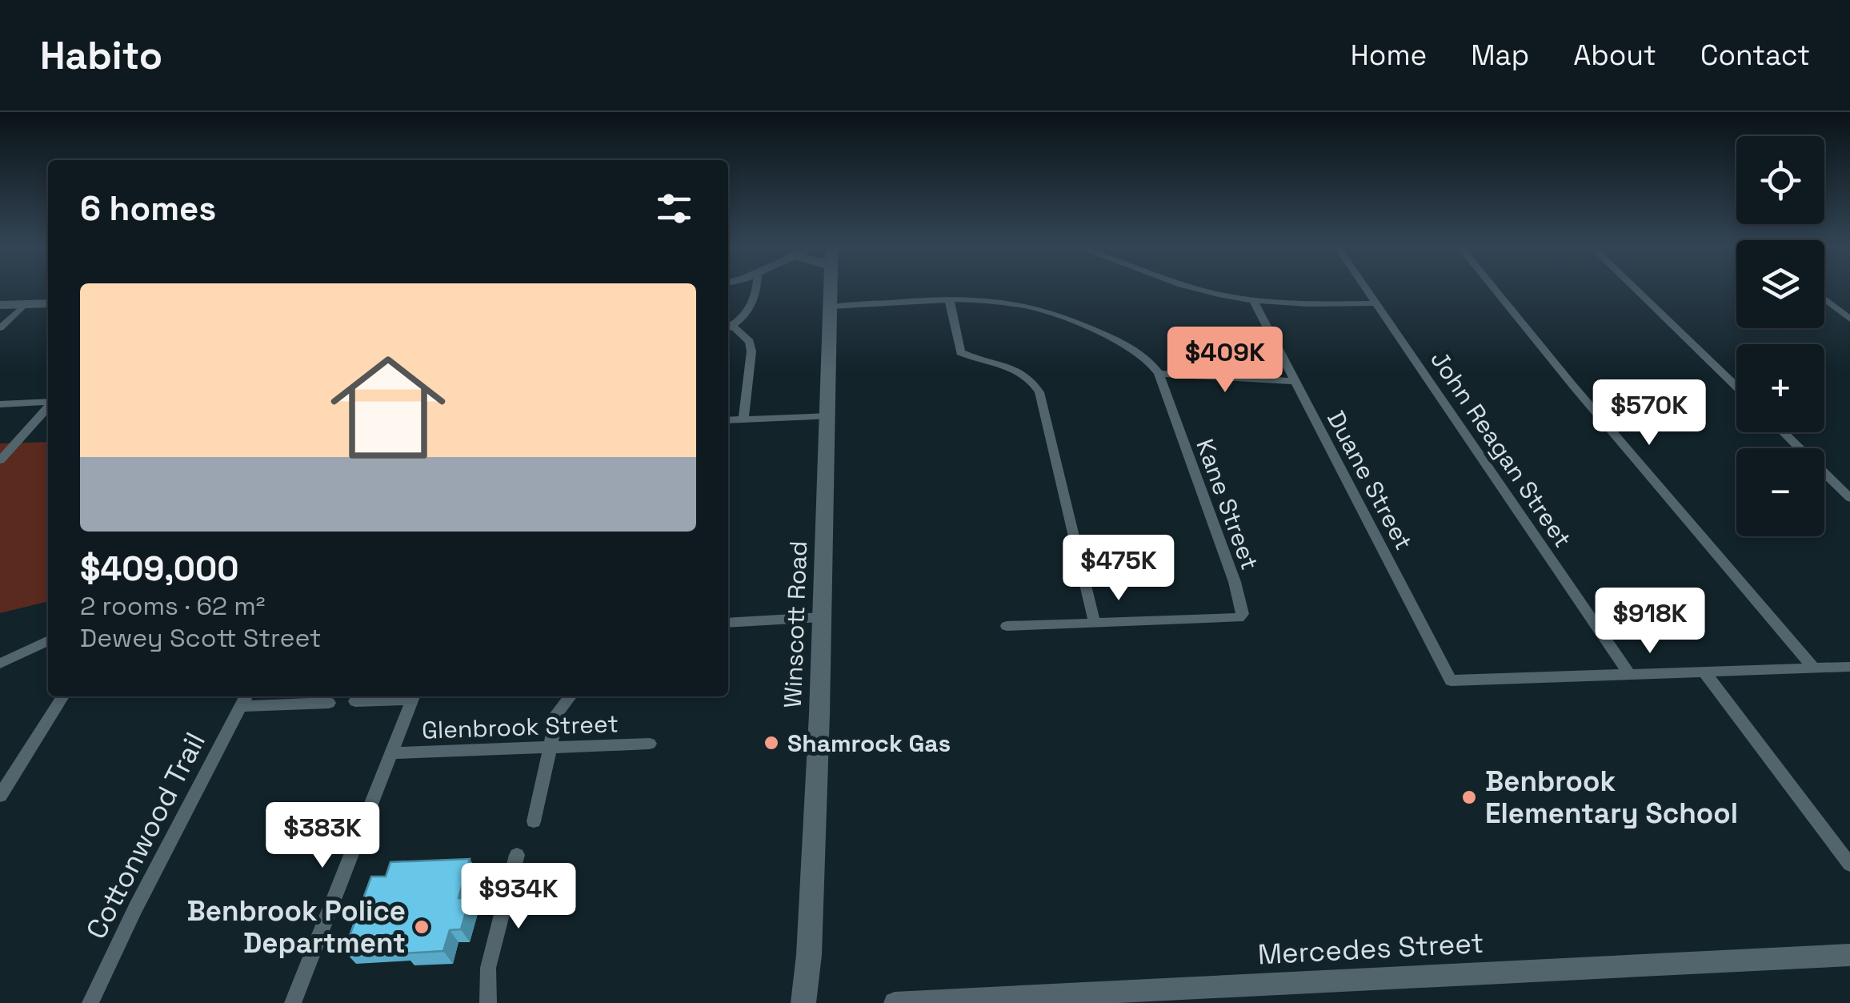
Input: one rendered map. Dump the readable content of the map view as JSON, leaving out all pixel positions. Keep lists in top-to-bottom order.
{
  "streets": {
    "main road": ["Winscott Road"],
    "street": [
      "John Reagan Street",
      "Duane Street",
      "Kane Street",
      "Glenbrook Street",
      "Cottonwood Trail",
      "Mercedes Street"
    ]
  },
  "crossings": [
    ["John Reagan Street", "Duane Street"],
    ["Kane Street", "Winscott Road"]
  ],
  "places": ["Shamrock Gas", "Benbrook Elementary School", "Benbrook Police Department"],
  "page": {
    "header": "Habito",
    "nav": [
      "Home",
      "Map",
      "About",
      "Contact"
    ],
    "map_buttons": ["+", "−"],
    "heading": "6 homes",
    "list": [
      {
        "name": "$409,000",
        "note": "2 rooms · 62 m² · Dewey Scott Street"
      }
    ],
    "price": [
      "$409K",
      "$570K",
      "$475K",
      "$918K",
      "$383K",
      "$934K"
    ]
  }
}
